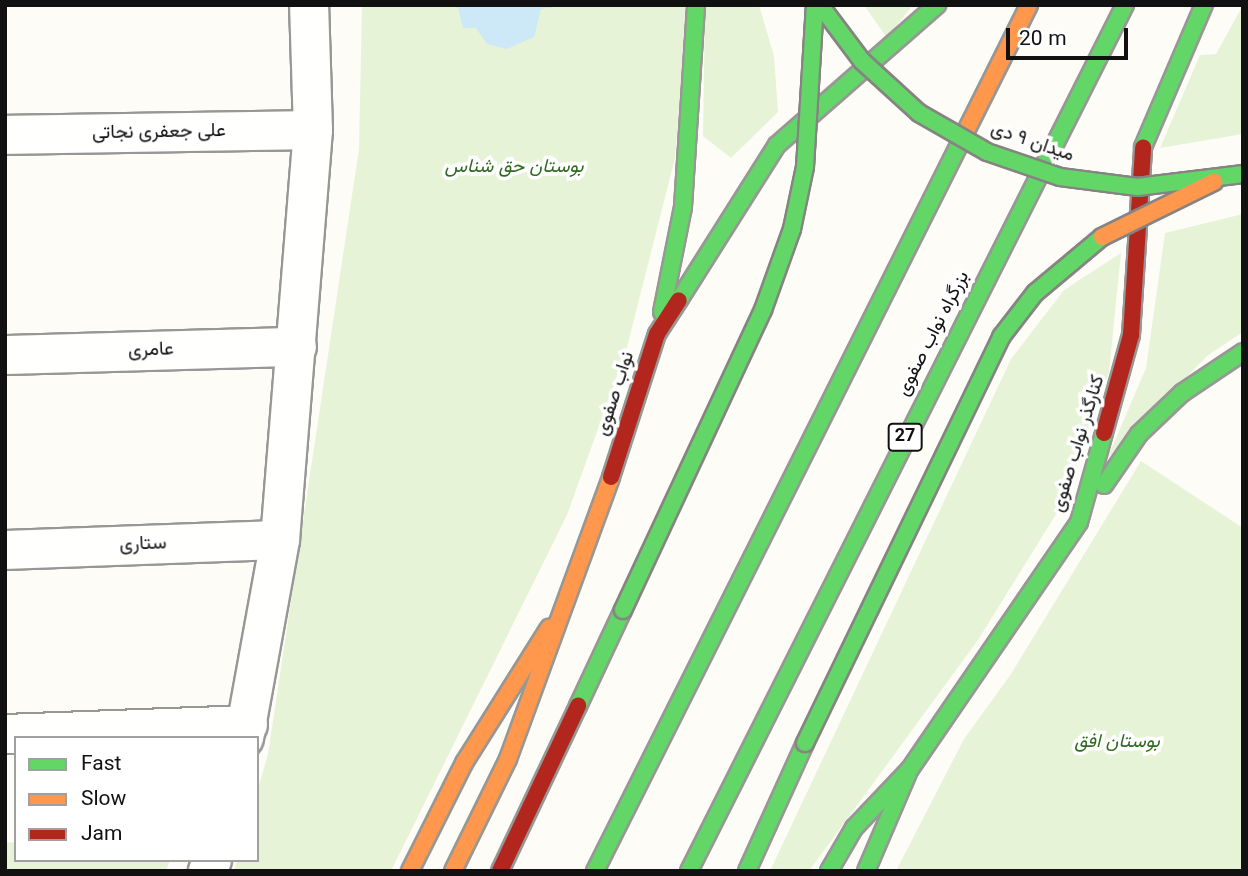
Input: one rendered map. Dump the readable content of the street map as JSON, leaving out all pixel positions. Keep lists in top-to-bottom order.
{
  "streets": {
    "main road": [
      "میدان ۹ دی",
      "بزرگراه نواب صفوی",
      "نواب صفوی",
      "27",
      "کنارگذر نواب صفوی"
    ],
    "street": ["علی جعفری نجاتی", "عامری", "ستاری"]
  },
  "parks": ["بوستان حق شناس", "بوستان افق"],
  "legend": ["Fast", "Slow", "Jam"],
  "scale_bar": "20 m"
}
